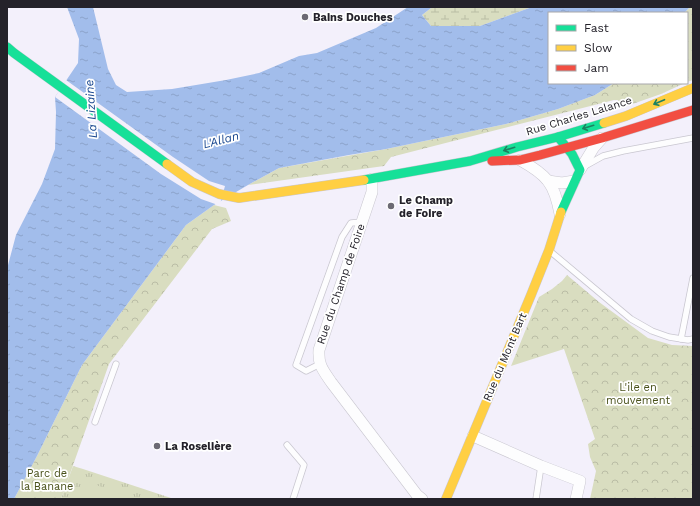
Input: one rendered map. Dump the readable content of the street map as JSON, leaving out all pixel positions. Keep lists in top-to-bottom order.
{
  "streets": {
    "main road": ["Rue Charles Lalance", "Rue du Mont Bart"],
    "street": ["Rue du Champ de Foire"]
  },
  "crossings": [
    ["Rue Charles Lalance", "Rue du Champ de Foire"],
    ["Rue Charles Lalance", "Rue du Mont Bart"]
  ],
  "water": ["La Lizaine", "L'Allan"],
  "parks": ["L'ile en mouvement", "Parc de la Banane"],
  "places": ["Bains Douches", "Le Champ de Foire", "La Roselière"],
  "legend": ["Fast", "Slow", "Jam"]
}
